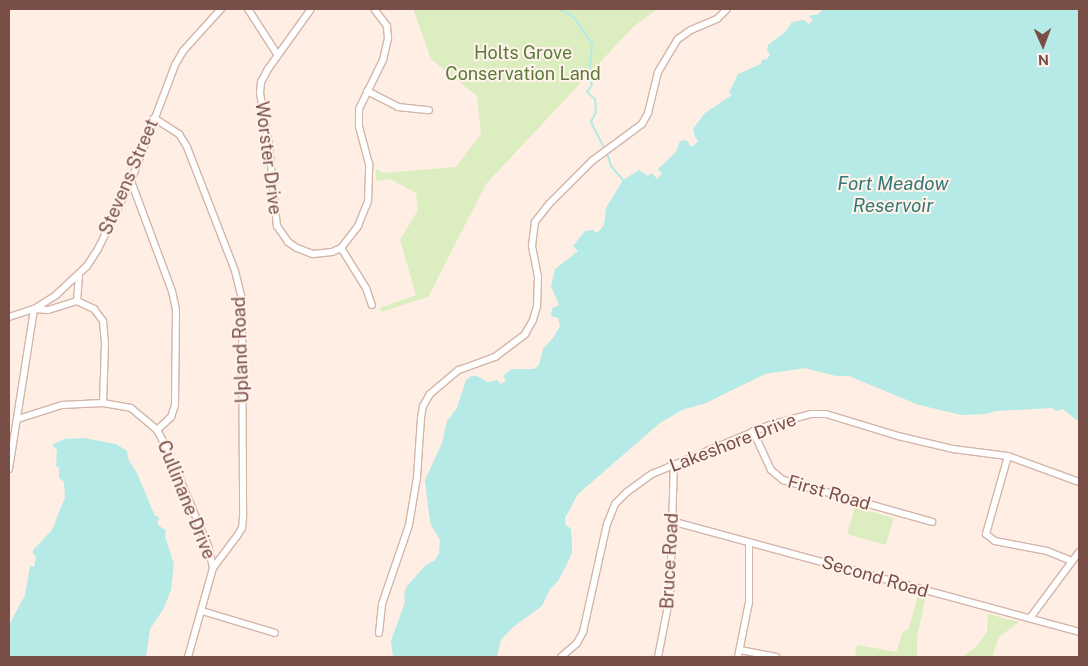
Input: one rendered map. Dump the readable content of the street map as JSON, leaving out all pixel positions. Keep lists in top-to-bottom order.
{
  "streets": {
    "street": [
      "Worster Drive",
      "Stevens Street",
      "Upland Road",
      "Lakeshore Drive",
      "First Road",
      "Cullinane Drive",
      "Bruce Road",
      "Second Road"
    ]
  },
  "crossings": [
    ["Stevens Street", "Upland Road"],
    ["Upland Road", "Cullinane Drive"],
    ["Lakeshore Drive", "First Road"],
    ["Lakeshore Drive", "Bruce Road"],
    ["Bruce Road", "Second Road"]
  ],
  "water": ["Fort Meadow Reservoir"],
  "parks": ["Holts Grove Conservation Land"],
  "north": "bottom"
}
